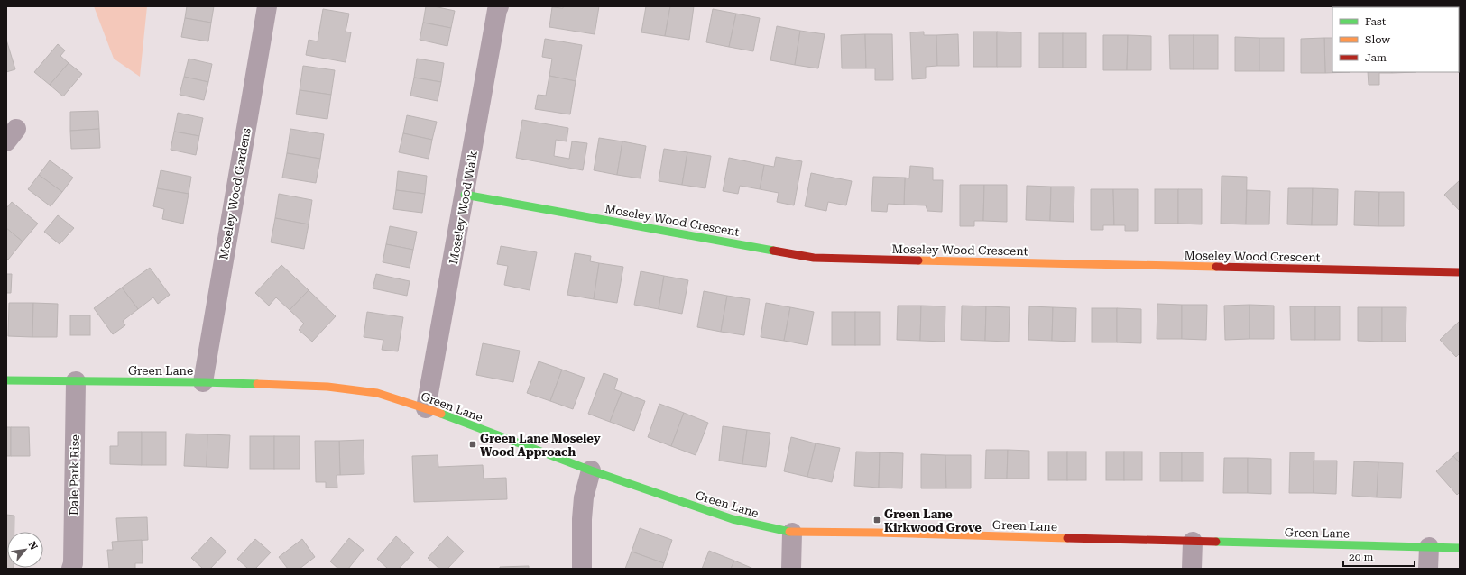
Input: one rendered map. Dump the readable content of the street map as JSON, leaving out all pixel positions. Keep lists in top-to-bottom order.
{
  "streets": {
    "street": [
      "Moseley Wood Gardens",
      "Moseley Wood Walk",
      "Moseley Wood Crescent",
      "Green Lane",
      "Dale Park Rise"
    ]
  },
  "crossings": [
    ["Moseley Wood Gardens", "Green Lane"],
    ["Moseley Wood Walk", "Moseley Wood Crescent"],
    ["Moseley Wood Walk", "Green Lane"],
    ["Green Lane", "Dale Park Rise"]
  ],
  "places": {
    "transit": ["Green Lane Moseley Wood Approach", "Green Lane Kirkwood Grove"]
  },
  "legend": ["Fast", "Slow", "Jam"],
  "scale_bar": "20 m",
  "north": "top right"
}
